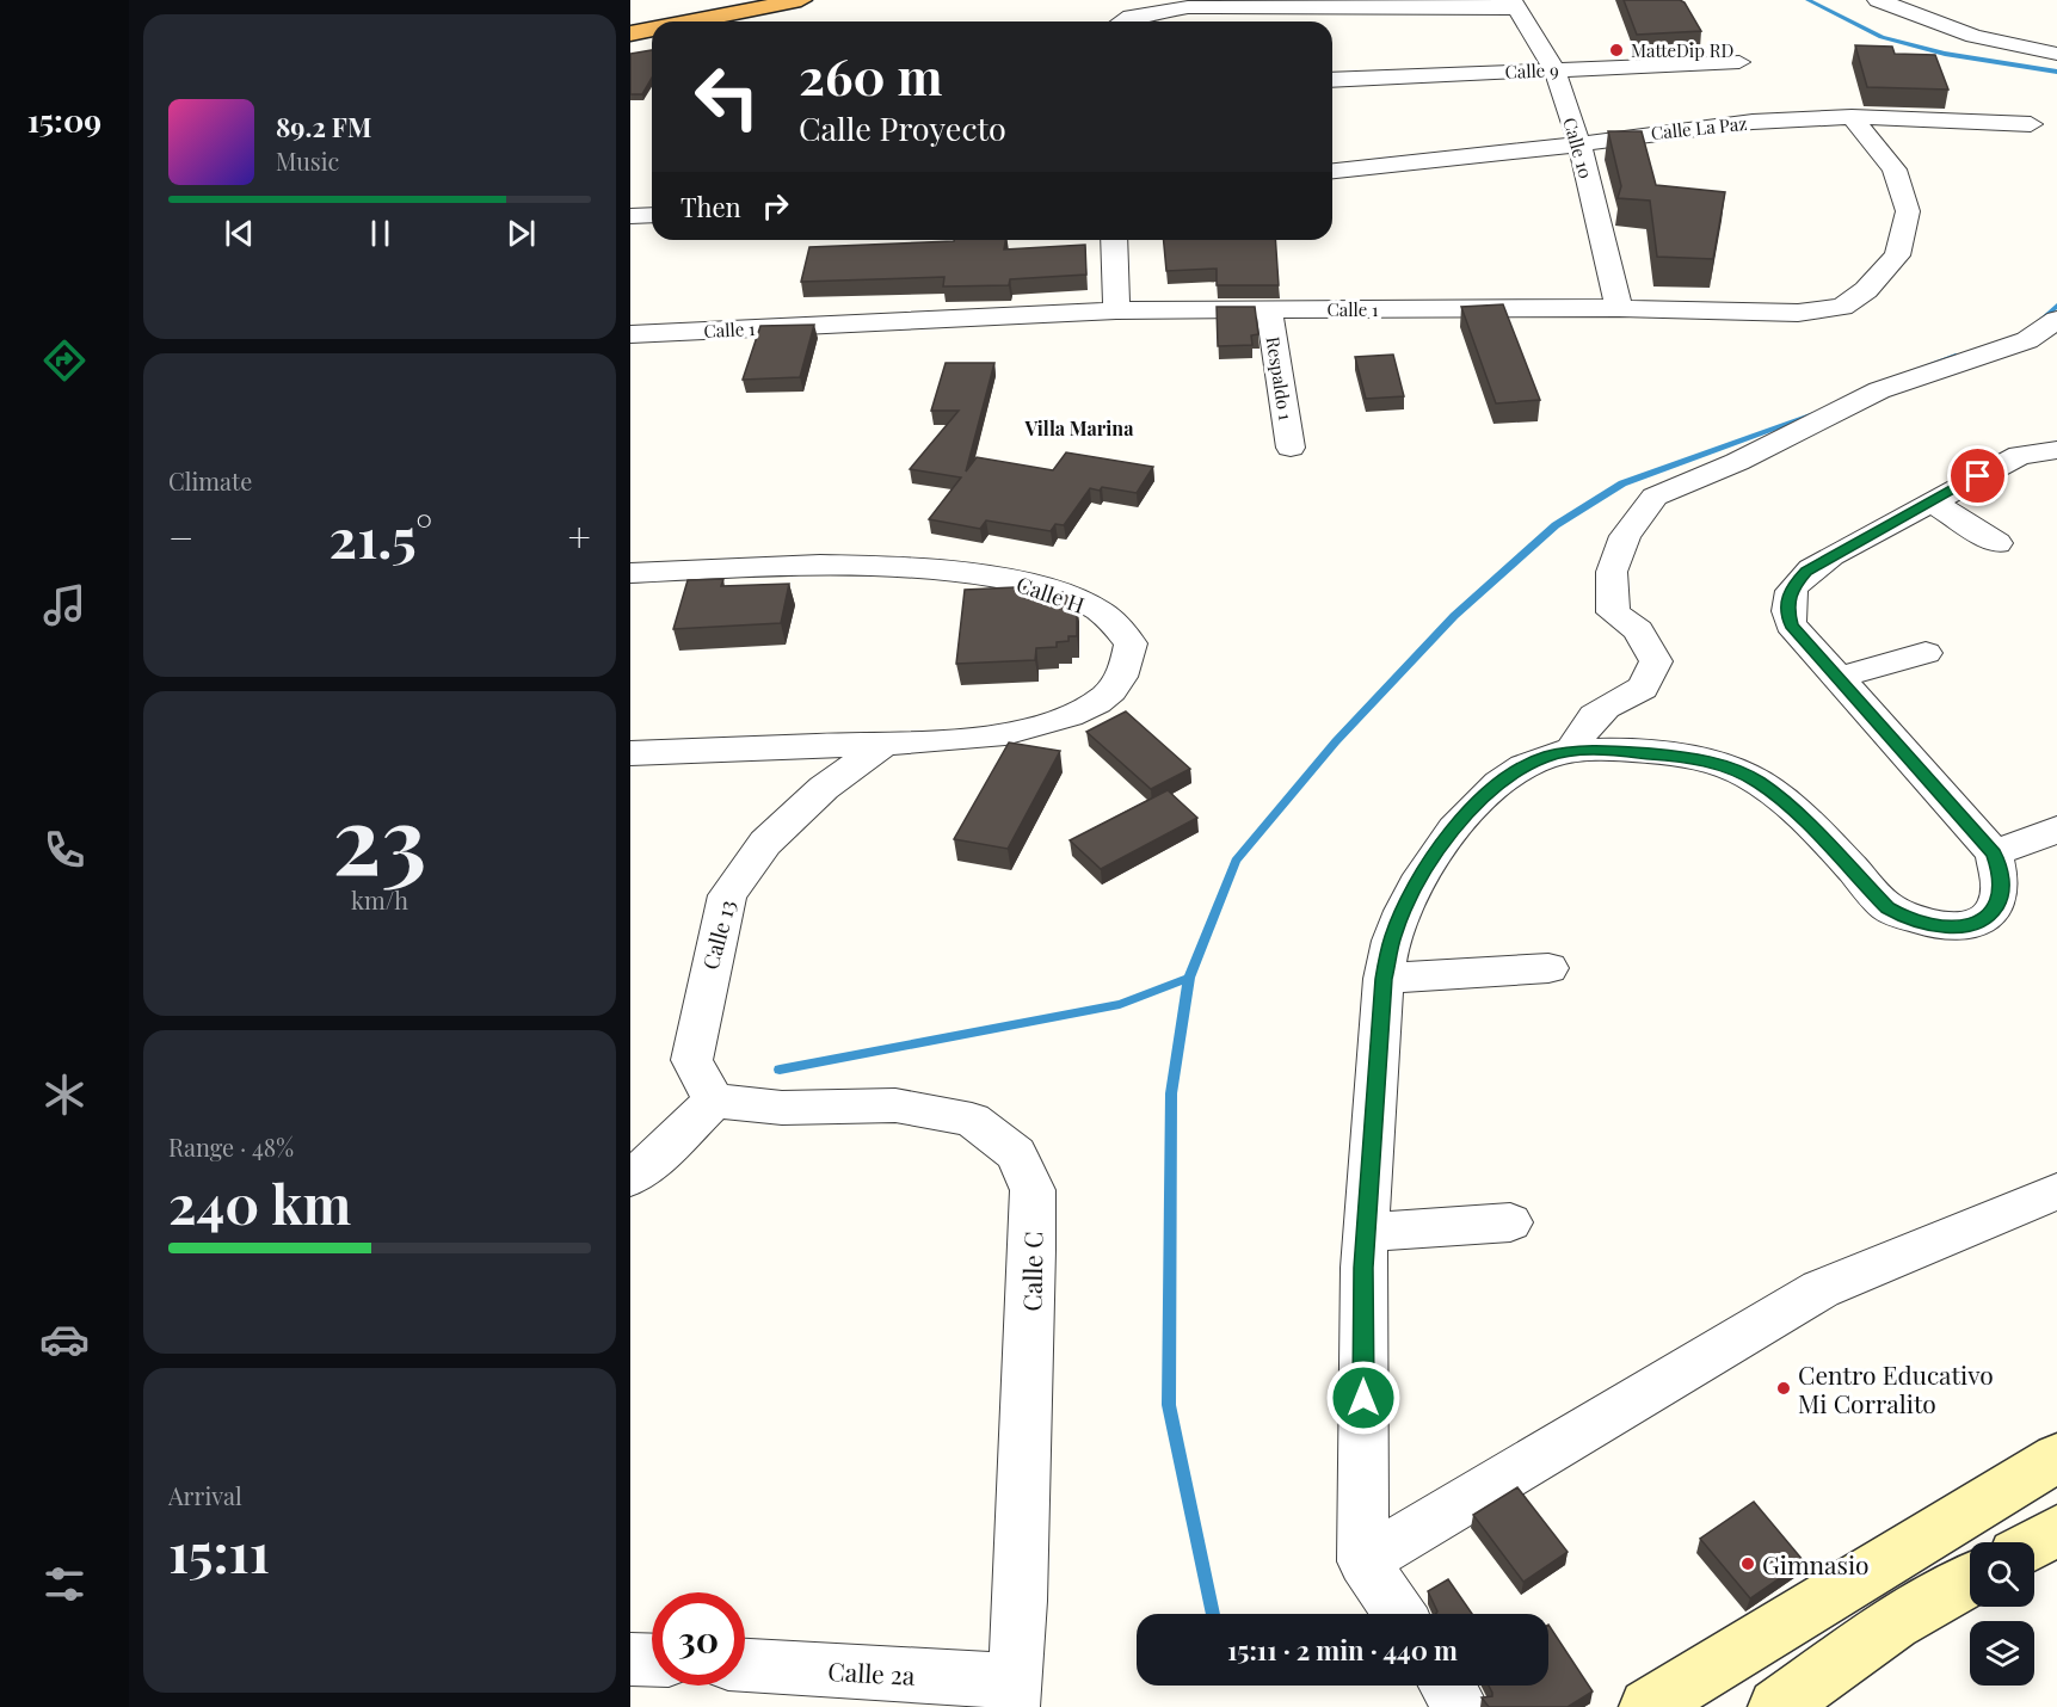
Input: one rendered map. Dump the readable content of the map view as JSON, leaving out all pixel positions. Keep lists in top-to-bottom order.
{
  "streets": {
    "street": [
      "Calle 9",
      "Calle La Paz",
      "Calle 10",
      "Calle 1",
      "Respaldo 1",
      "Calle H",
      "Calle 13",
      "Calle C",
      "Calle 2a"
    ]
  },
  "crossings": [
    ["Calle 9", "Calle 10"],
    ["Calle La Paz", "Calle 10"],
    ["Calle La Paz", "Calle 1"],
    ["Calle 10", "Calle 1"],
    ["Calle 1", "Respaldo 1"],
    ["Calle H", "Calle 13"],
    ["Calle 13", "Calle C"],
    ["Calle C", "Calle 2a"]
  ],
  "districts": ["Villa Marina"],
  "places": ["MatteDip RD", "Centro Educativo Mi Corralito", "Gimnasio"],
  "page": {
    "tabs": "15:09",
    "turn": ["260 m", "Calle Proyecto"],
    "song": ["89.2 FM", "Music"],
    "then": "Then",
    "tile": [
      "Climate",
      ["23", "km/h"],
      ["Range · 48%", "240 km"],
      ["Arrival", "15:11"]
    ],
    "heat": ["−", "21.5°", "+"],
    "limit": "30",
    "trip": "15:11 · 2 min · 440 m"
  }
}
